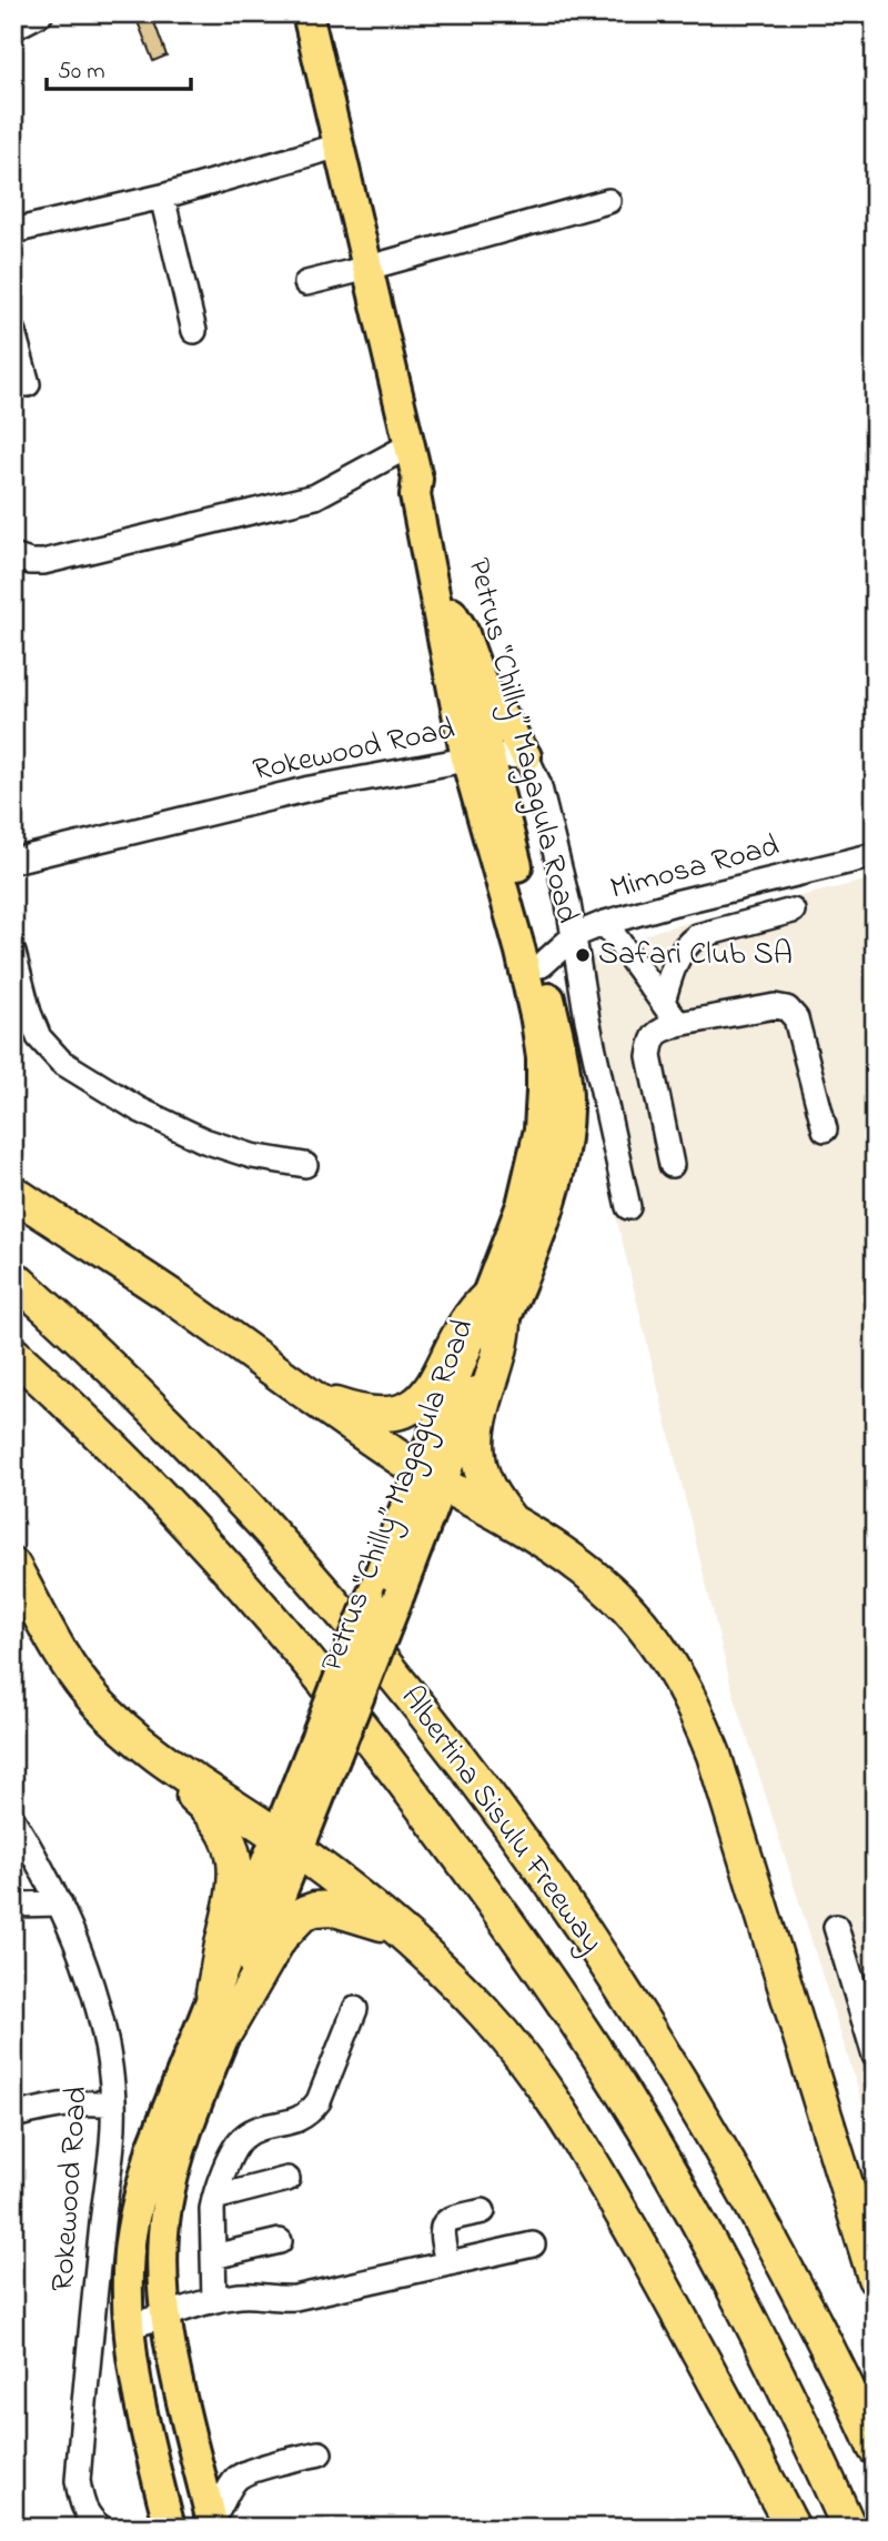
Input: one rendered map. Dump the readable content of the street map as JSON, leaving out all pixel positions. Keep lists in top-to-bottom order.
{
  "streets": {
    "highway": ["Albertina Sisulu Freeway"],
    "main road": ["Petrus “Chilly” Magagula Road"],
    "street": ["Rokewood Road", "Mimosa Road"]
  },
  "crossings": [
    ["Petrus “Chilly” Magagula Road", "Rokewood Road"],
    ["Petrus “Chilly” Magagula Road", "Mimosa Road"]
  ],
  "places": ["Safari Club SA"],
  "scale_bar": "50 m"
}
